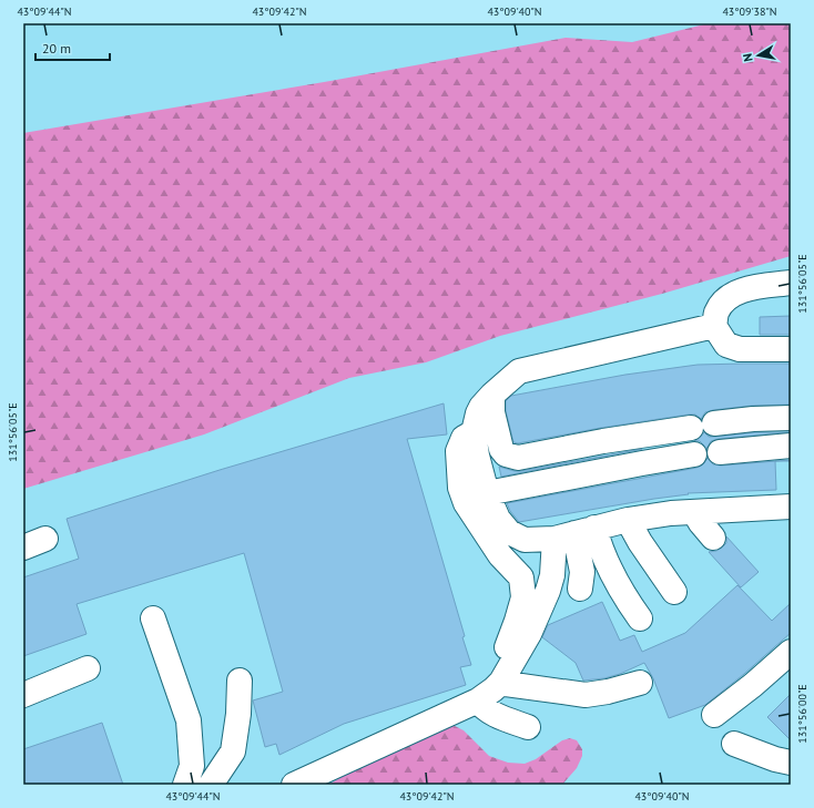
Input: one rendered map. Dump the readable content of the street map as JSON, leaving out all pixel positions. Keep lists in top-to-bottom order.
{
  "scale_bar": "20 m",
  "north": "left",
  "coordinates": [
    "43°09'44\"N",
    "43°09'42\"N",
    "43°09'40\"N",
    "43°09'38\"N",
    "131°56'05\"E",
    "131°56'00\"E"
  ]
}
